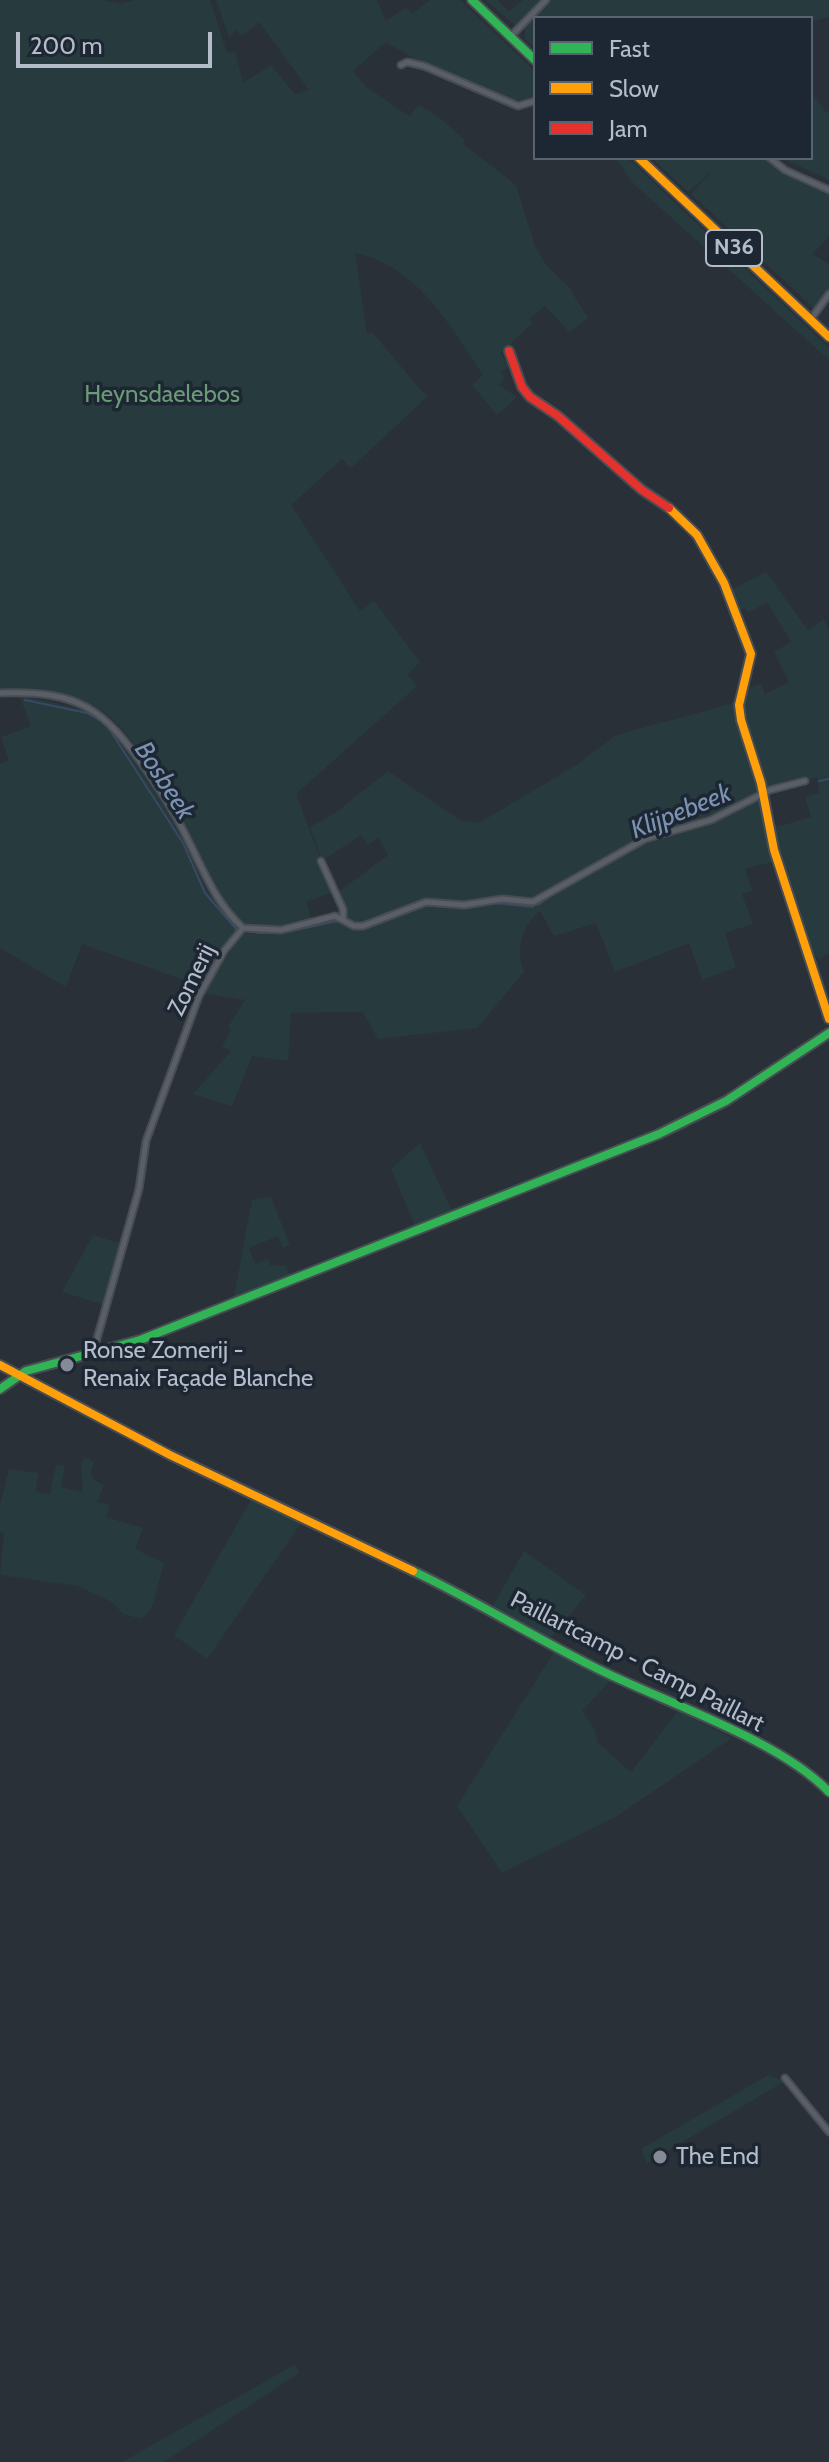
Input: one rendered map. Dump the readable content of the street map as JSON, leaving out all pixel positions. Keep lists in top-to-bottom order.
{
  "streets": {
    "street": ["N36", "Zomerij", "Paillartcamp - Camp Paillart"]
  },
  "water": ["Bosbeek", "Klijpebeek"],
  "parks": ["Heynsdaelebos"],
  "places": ["Ronse Zomerij - Renaix Façade Blanche", "The End"],
  "legend": ["Fast", "Slow", "Jam"],
  "scale_bar": "200 m"
}
